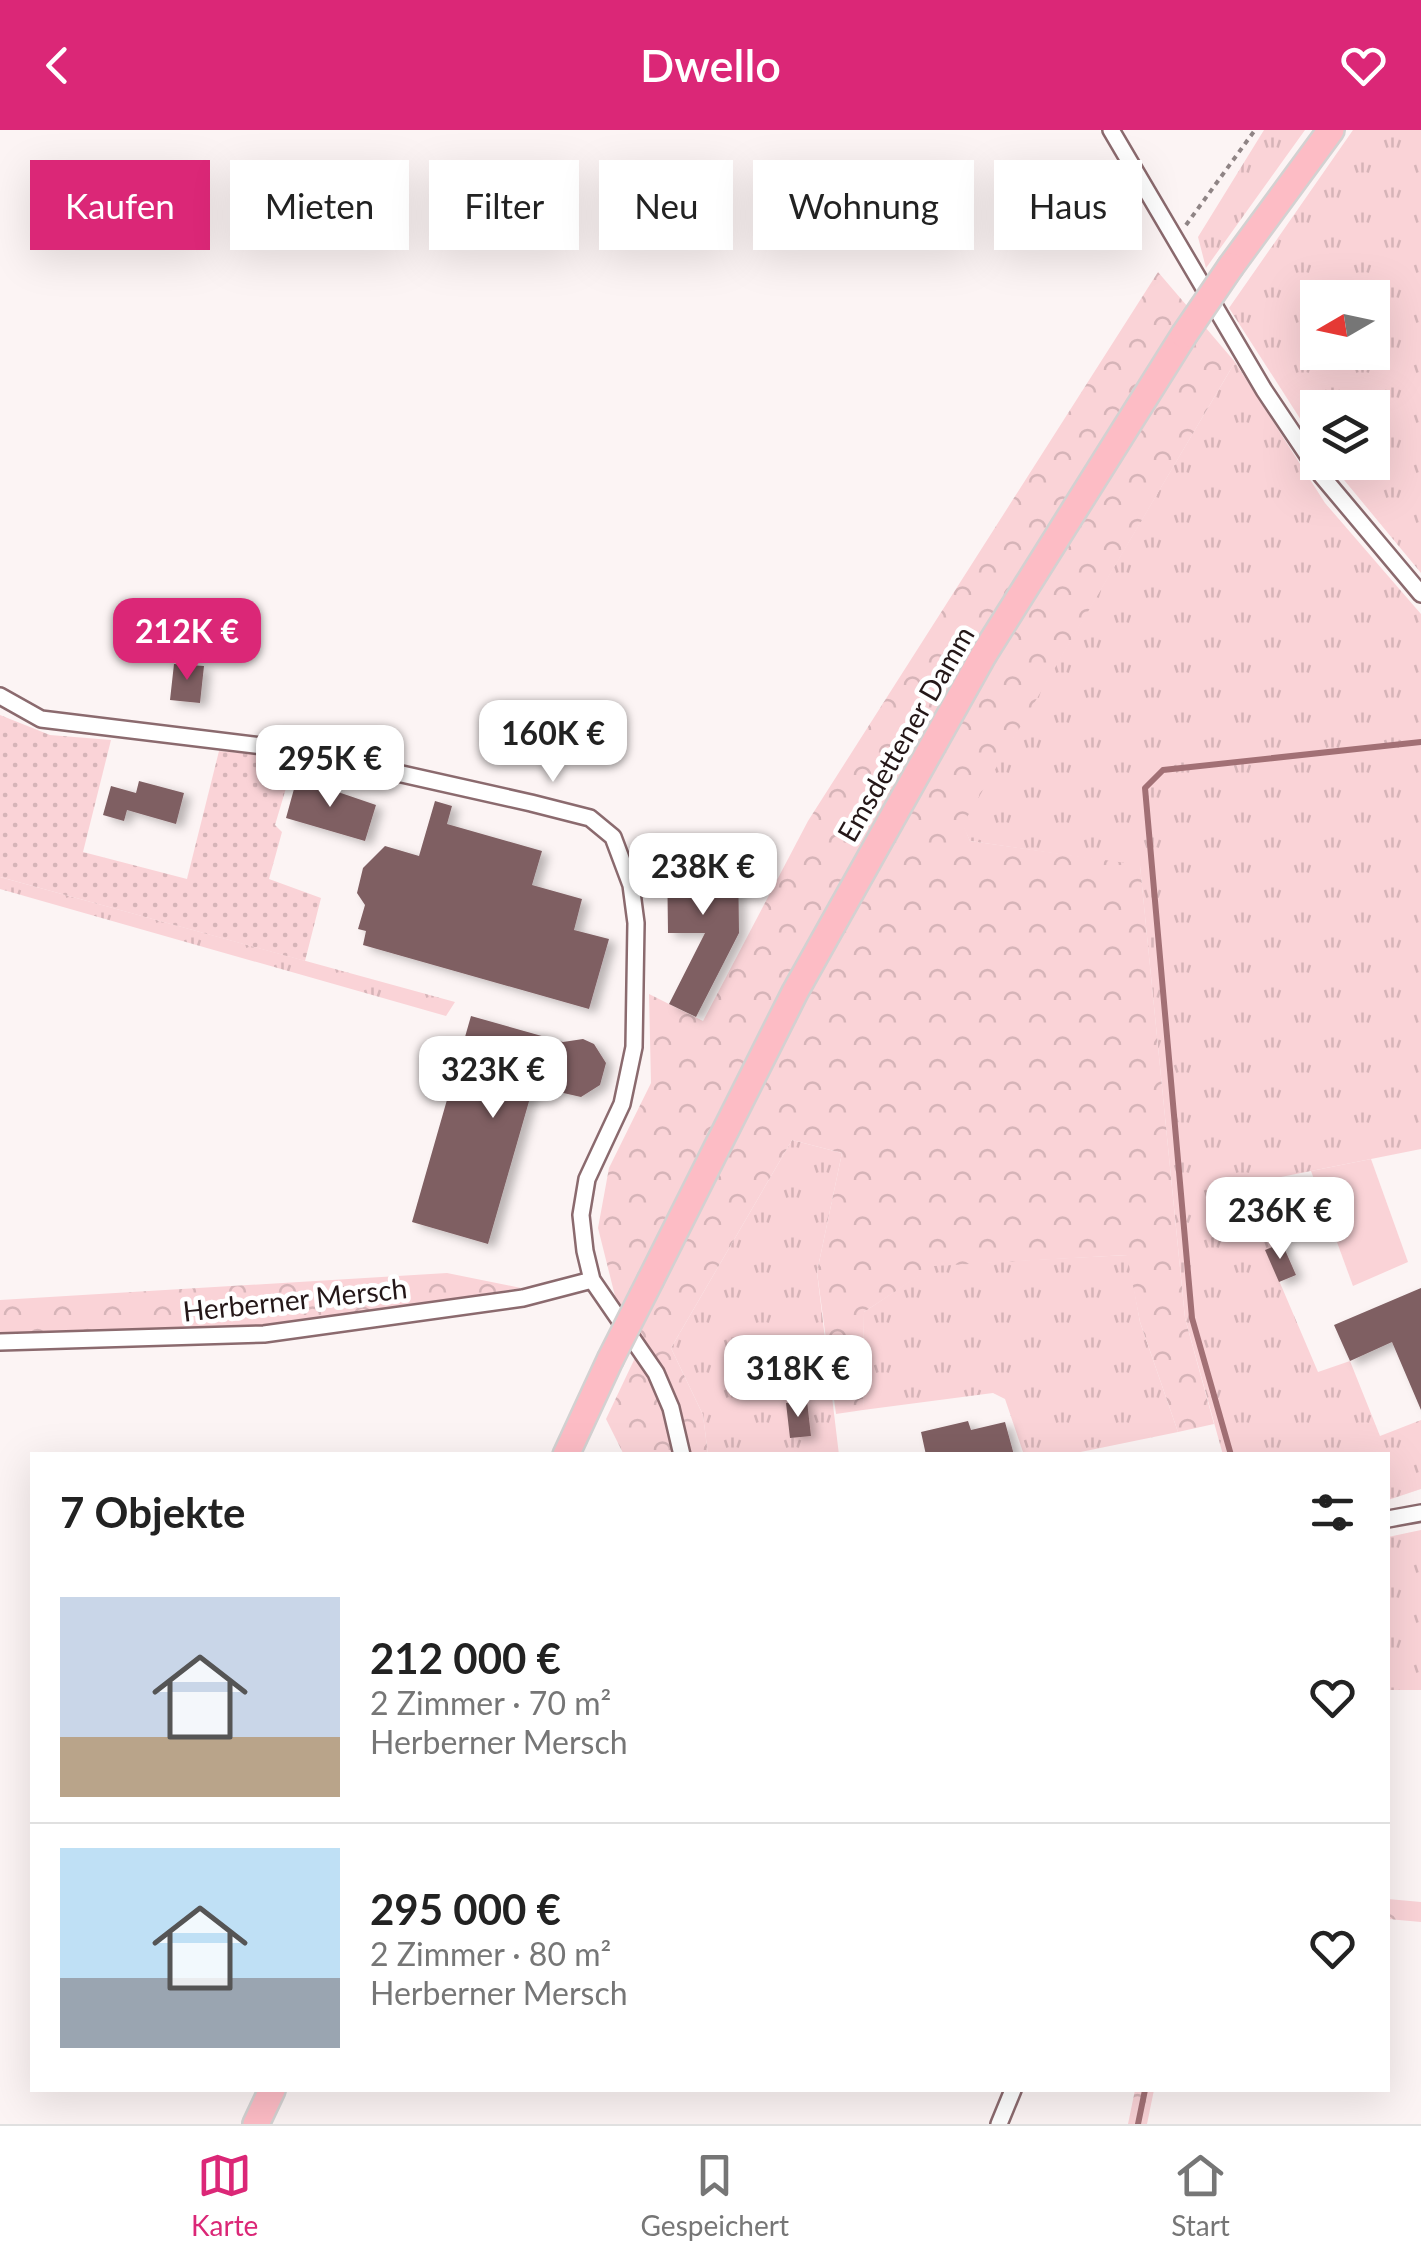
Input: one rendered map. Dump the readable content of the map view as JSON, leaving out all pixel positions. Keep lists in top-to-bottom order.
{
  "streets": {
    "main road": ["Emsdettener Damm"],
    "street": ["Herberner Mersch"]
  },
  "north": "left",
  "page": {
    "header": "Dwello",
    "chip": [
      "Kaufen",
      "Mieten",
      "Filter",
      "Neu",
      "Wohnung",
      "Haus"
    ],
    "price": [
      "212K €",
      "160K €",
      "295K €",
      "238K €",
      "323K €",
      "236K €",
      "318K €"
    ],
    "heading": "7 Objekte",
    "list": [
      {
        "name": "212 000 €",
        "note": "2 Zimmer · 70 m² · Herberner Mersch"
      },
      {
        "name": "295 000 €",
        "note": "2 Zimmer · 80 m² · Herberner Mersch"
      }
    ],
    "tabs": ["Karte", "Gespeichert", "Start"]
  }
}
